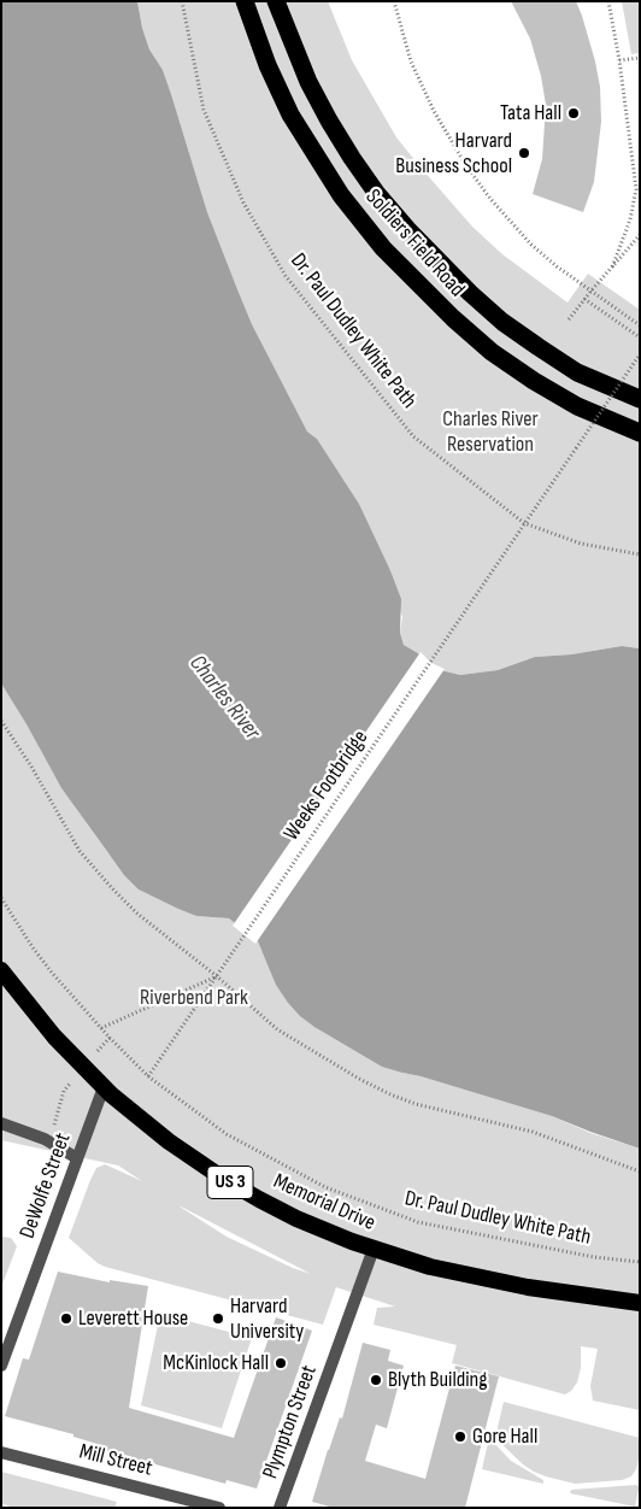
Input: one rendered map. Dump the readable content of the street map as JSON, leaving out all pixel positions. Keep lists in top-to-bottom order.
{
  "streets": {
    "highway": ["Soldiers Field Road", "US 3", "Memorial Drive"],
    "street": ["DeWolfe Street", "Plympton Street", "Mill Street"],
    "path": ["Dr. Paul Dudley White Path", "Weeks Footbridge"]
  },
  "crossings": [
    ["Dr. Paul Dudley White Path", "Weeks Footbridge"],
    ["DeWolfe Street", "Memorial Drive"],
    ["Memorial Drive", "Plympton Street"]
  ],
  "water": ["Charles River"],
  "parks": ["Charles River Reservation", "Riverbend Park"],
  "places": [
    "Tata Hall",
    "Harvard Business School",
    "Leverett House",
    "Harvard University",
    "McKinlock Hall",
    "Blyth Building",
    "Gore Hall"
  ]
}
